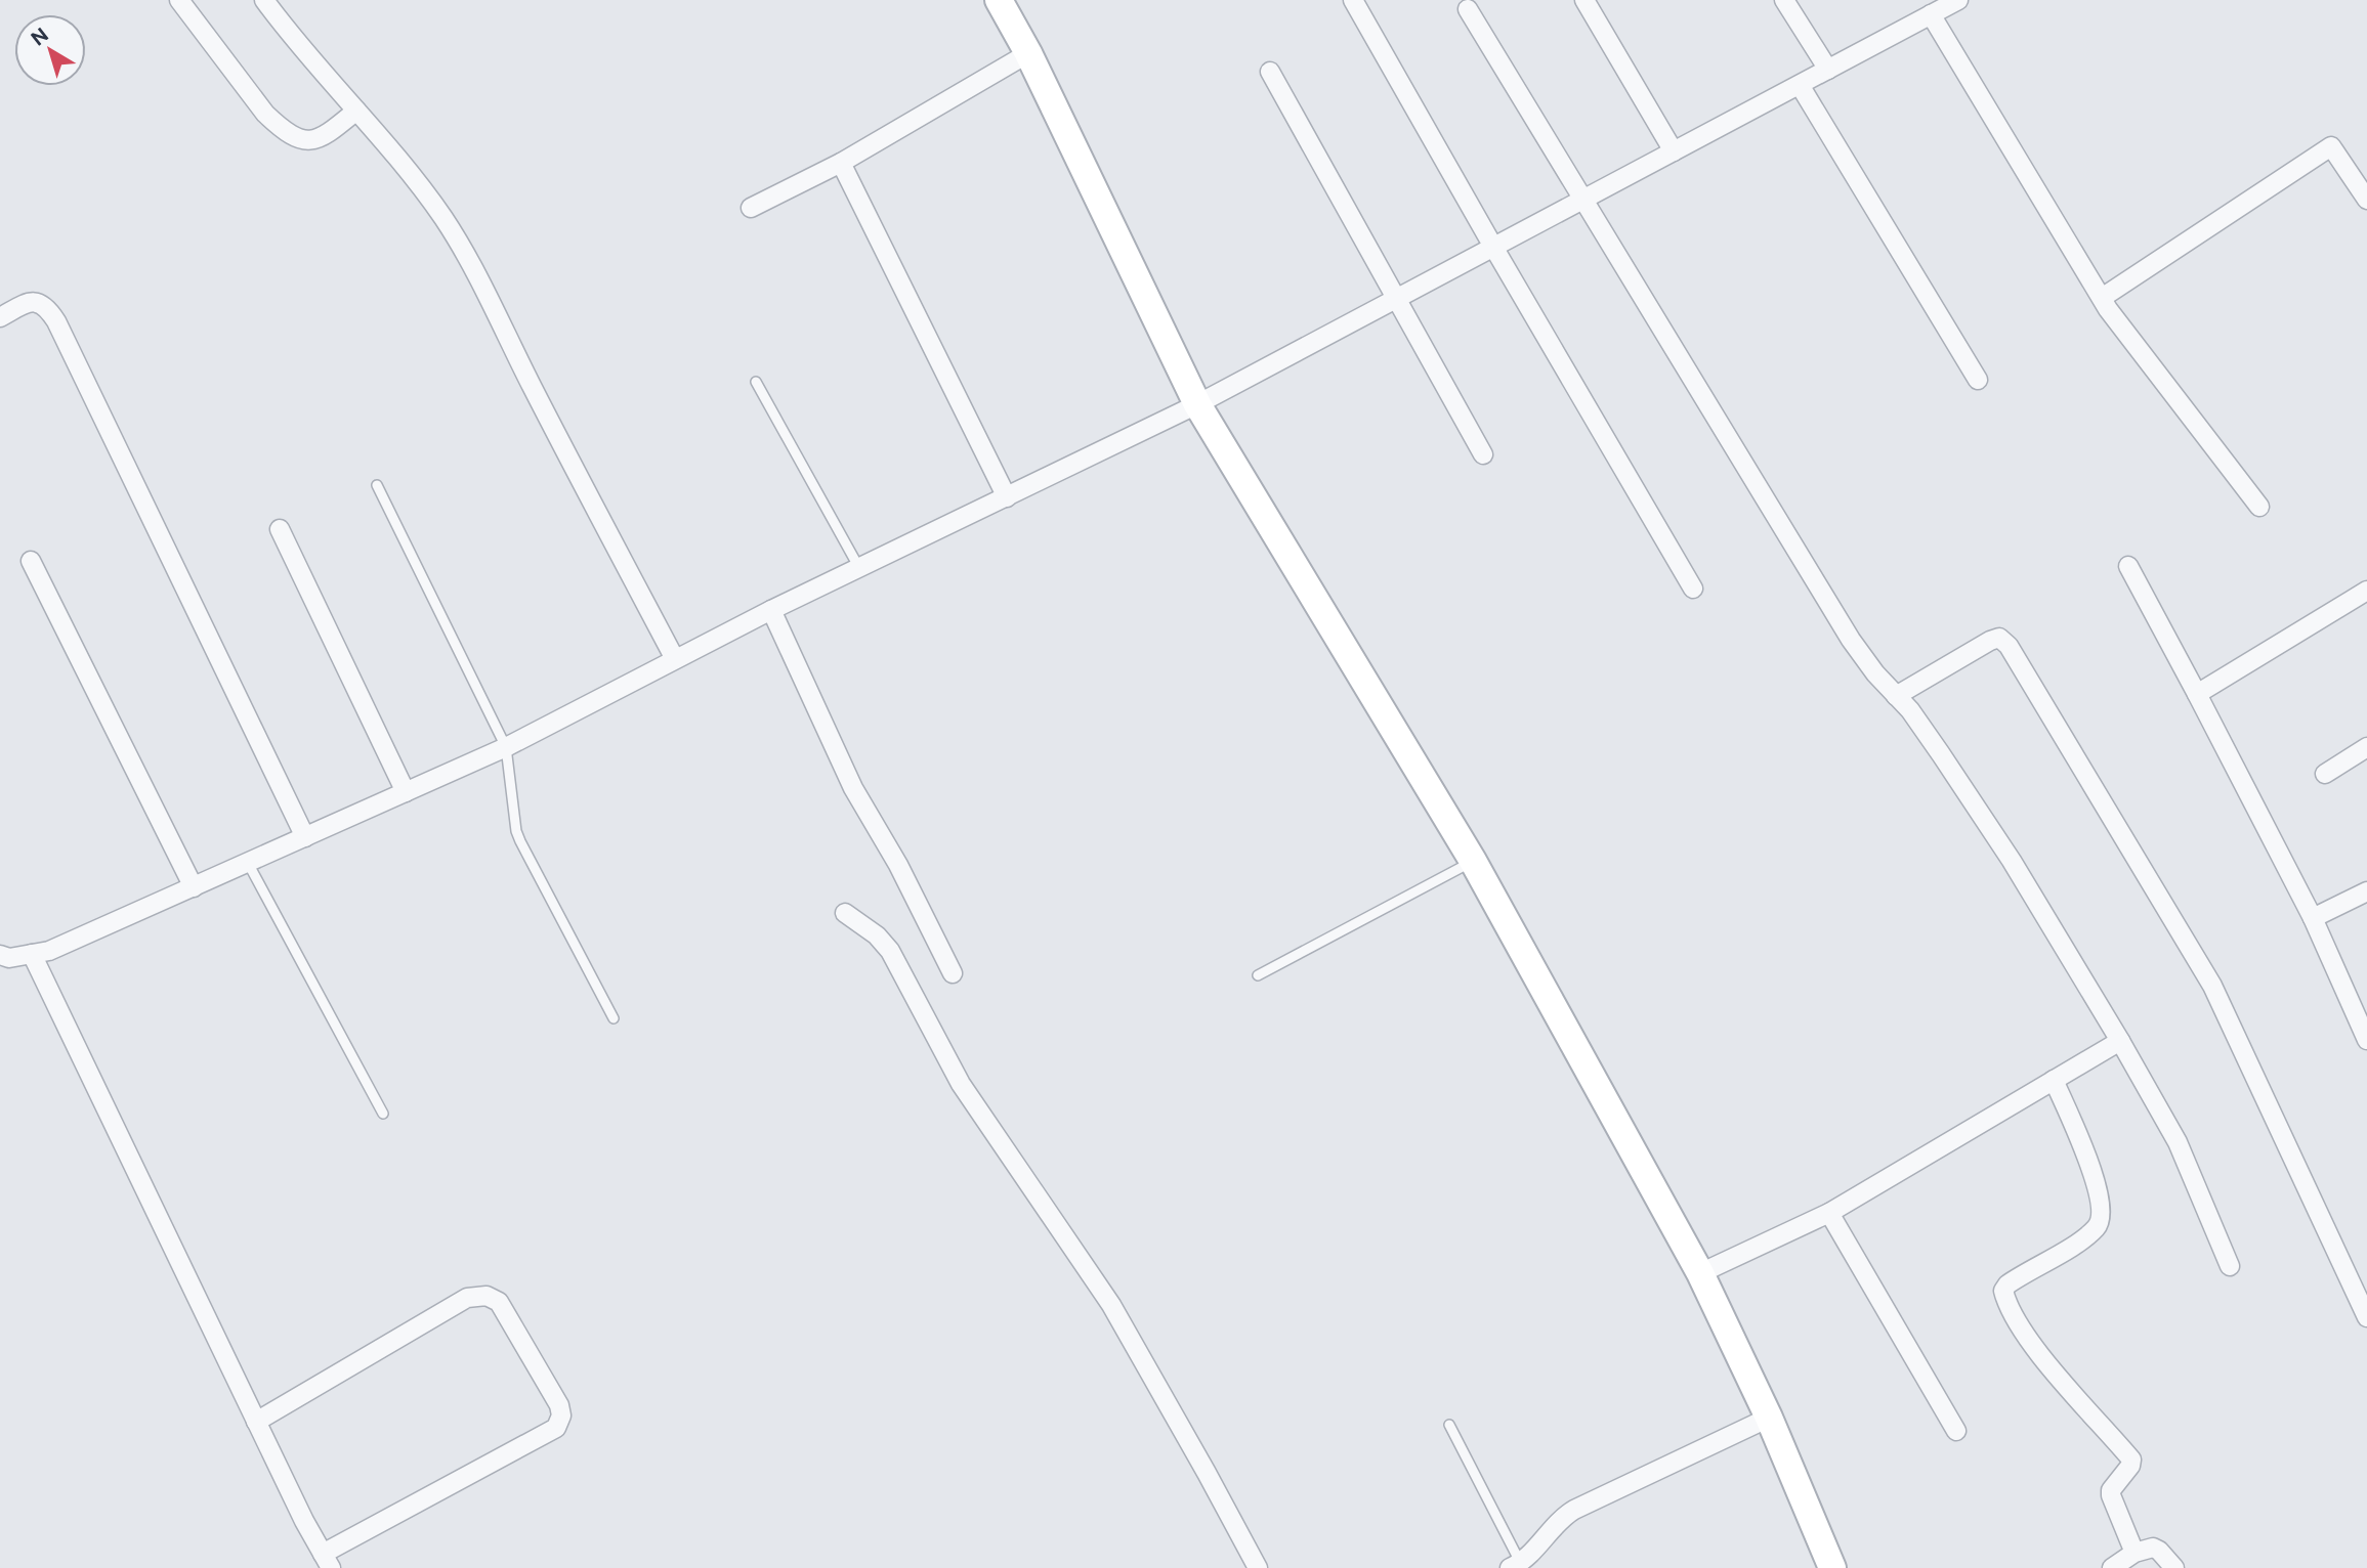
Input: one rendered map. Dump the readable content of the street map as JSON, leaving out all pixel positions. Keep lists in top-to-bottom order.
{
  "north": "top left"
}
